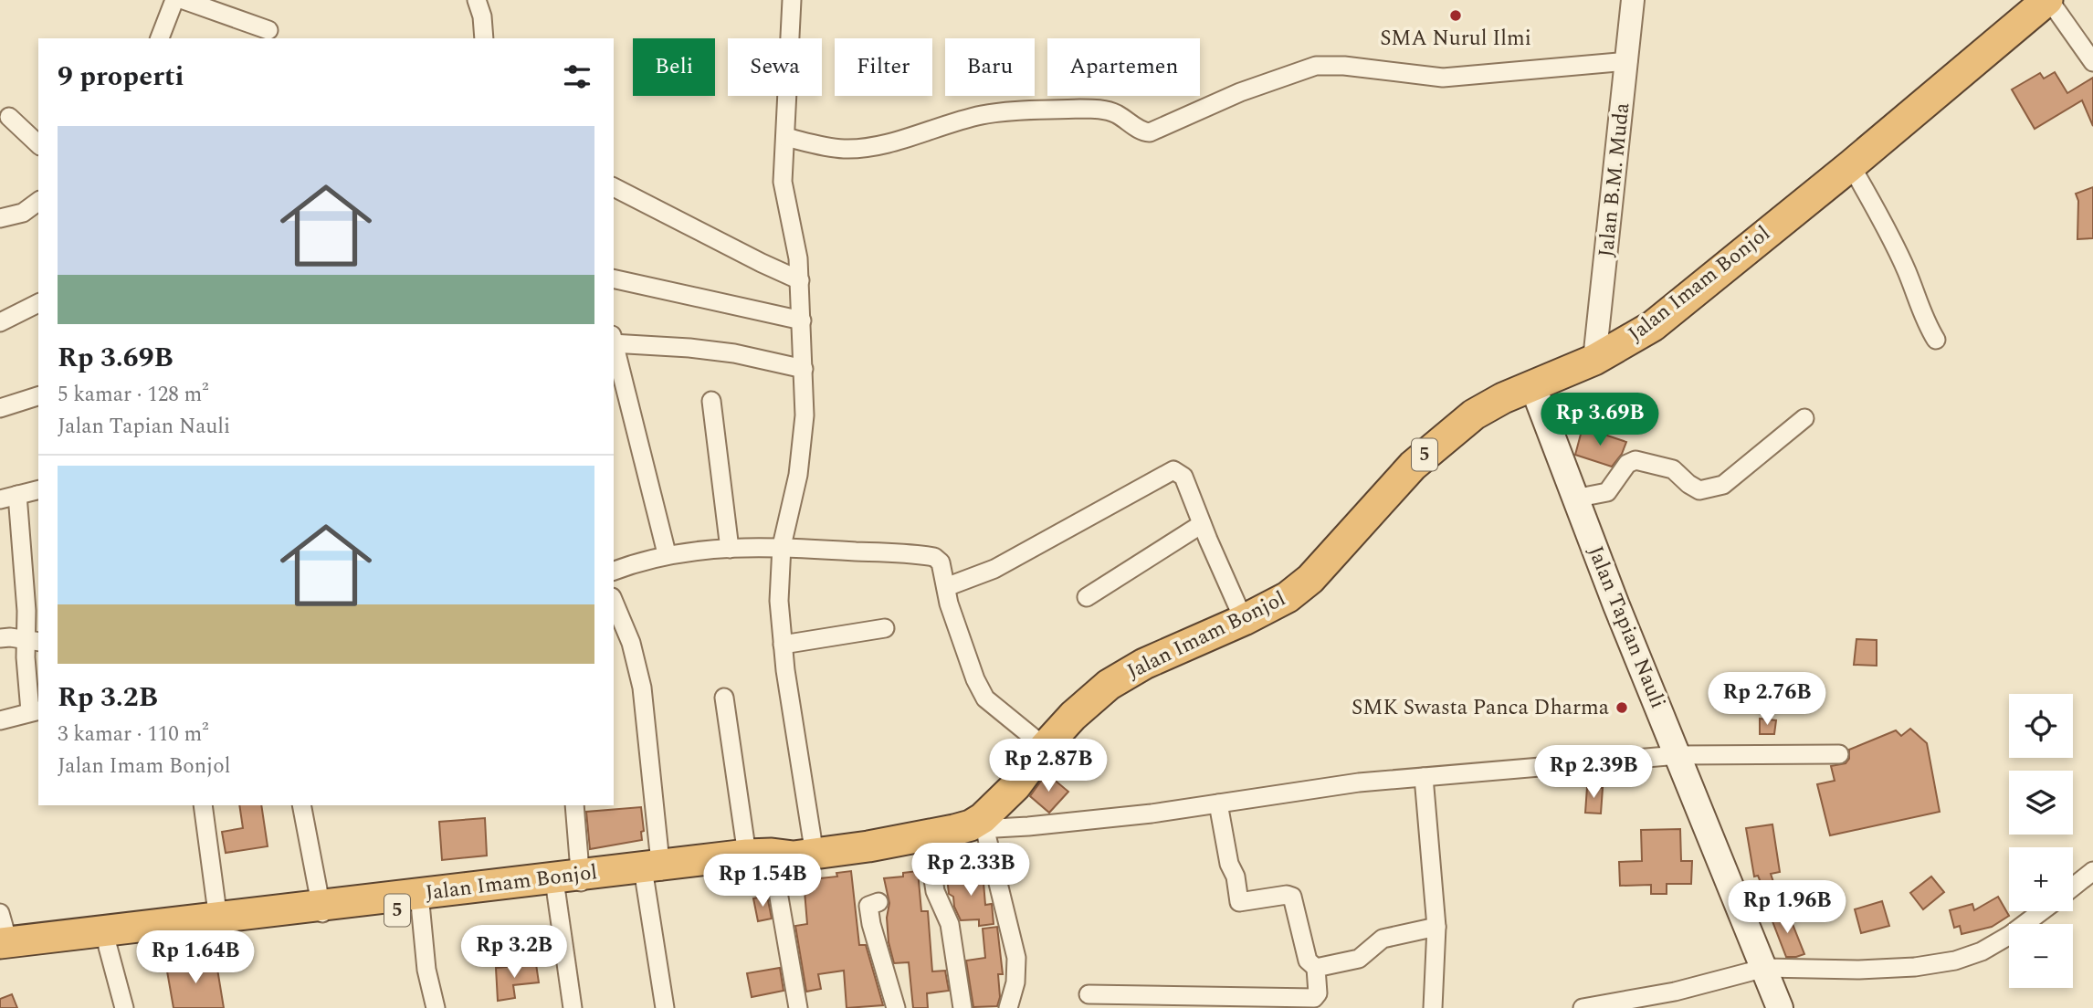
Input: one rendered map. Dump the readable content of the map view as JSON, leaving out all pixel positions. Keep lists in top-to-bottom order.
{
  "streets": {
    "highway": ["Jalan Imam Bonjol", "5"],
    "main road": ["Jalan Tapian Nauli"],
    "street": ["Jalan B.M. Muda"]
  },
  "crossings": [
    ["Jalan B.M. Muda", "Jalan Imam Bonjol"],
    ["Jalan Imam Bonjol", "Jalan Tapian Nauli"]
  ],
  "places": ["SMA Nurul Ilmi", "SMK Swasta Panca Dharma"],
  "page": {
    "chip": [
      "Beli",
      "Sewa",
      "Filter",
      "Baru",
      "Apartemen"
    ],
    "heading": "9 properti",
    "list": [
      {
        "name": "Rp 3.69B",
        "note": "5 kamar · 128 m² · Jalan Tapian Nauli"
      },
      {
        "name": "Rp 3.2B",
        "note": "3 kamar · 110 m² · Jalan Imam Bonjol"
      }
    ],
    "price": [
      "Rp 3.69B",
      "Rp 2.76B",
      "Rp 2.87B",
      "Rp 2.39B",
      "Rp 2.33B",
      "Rp 1.54B",
      "Rp 1.96B",
      "Rp 3.2B",
      "Rp 1.64B"
    ],
    "map_buttons": ["+", "−"]
  }
}
